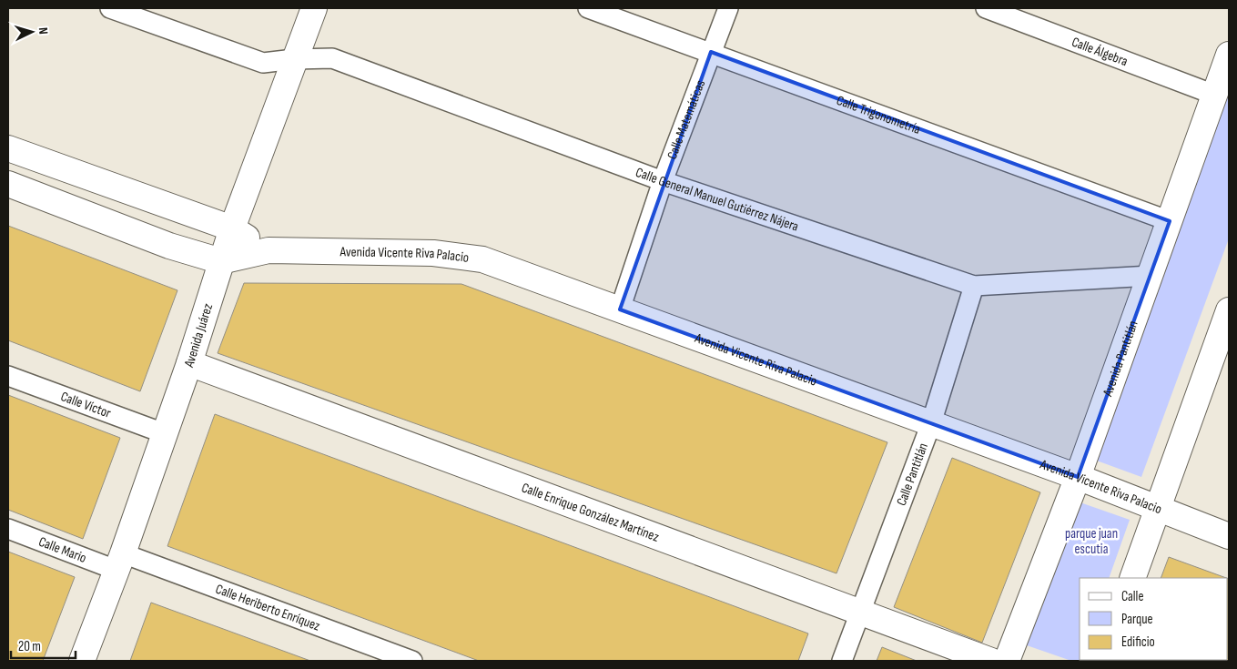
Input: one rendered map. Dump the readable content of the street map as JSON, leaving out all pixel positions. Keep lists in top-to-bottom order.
{
  "streets": {
    "street": [
      "Calle Álgebra",
      "Calle Trigonometría",
      "Calle Matemáticas",
      "Calle General Manuel Gutiérrez Nájera",
      "Avenida Vicente Riva Palacio",
      "Avenida Juárez",
      "Avenida Pantitlán",
      "Calle Víctor",
      "Calle Pantitlán",
      "Calle Enrique González Martínez",
      "Calle Mario",
      "Calle Heriberto Enríquez"
    ]
  },
  "crossings": [
    ["Calle Álgebra", "Avenida Pantitlán"],
    ["Calle Trigonometría", "Calle Matemáticas"],
    ["Calle Trigonometría", "Avenida Pantitlán"],
    ["Calle Matemáticas", "Calle General Manuel Gutiérrez Nájera"],
    ["Calle Matemáticas", "Avenida Vicente Riva Palacio"],
    ["Calle General Manuel Gutiérrez Nájera", "Avenida Juárez"],
    ["Calle General Manuel Gutiérrez Nájera", "Avenida Pantitlán"],
    ["Calle General Manuel Gutiérrez Nájera", "Calle Pantitlán"],
    ["Avenida Vicente Riva Palacio", "Avenida Juárez"],
    ["Avenida Vicente Riva Palacio", "Avenida Pantitlán"],
    ["Avenida Vicente Riva Palacio", "Calle Pantitlán"],
    ["Avenida Juárez", "Calle Víctor"],
    ["Avenida Juárez", "Calle Enrique González Martínez"],
    ["Avenida Juárez", "Calle Mario"],
    ["Avenida Juárez", "Calle Heriberto Enríquez"],
    ["Calle Pantitlán", "Calle Enrique González Martínez"],
    ["Calle Mario", "Calle Heriberto Enríquez"]
  ],
  "parks": ["parque juan escutia"],
  "legend": ["Calle", "Parque", "Edificio"],
  "scale_bar": "20 m",
  "north": "right"
}
